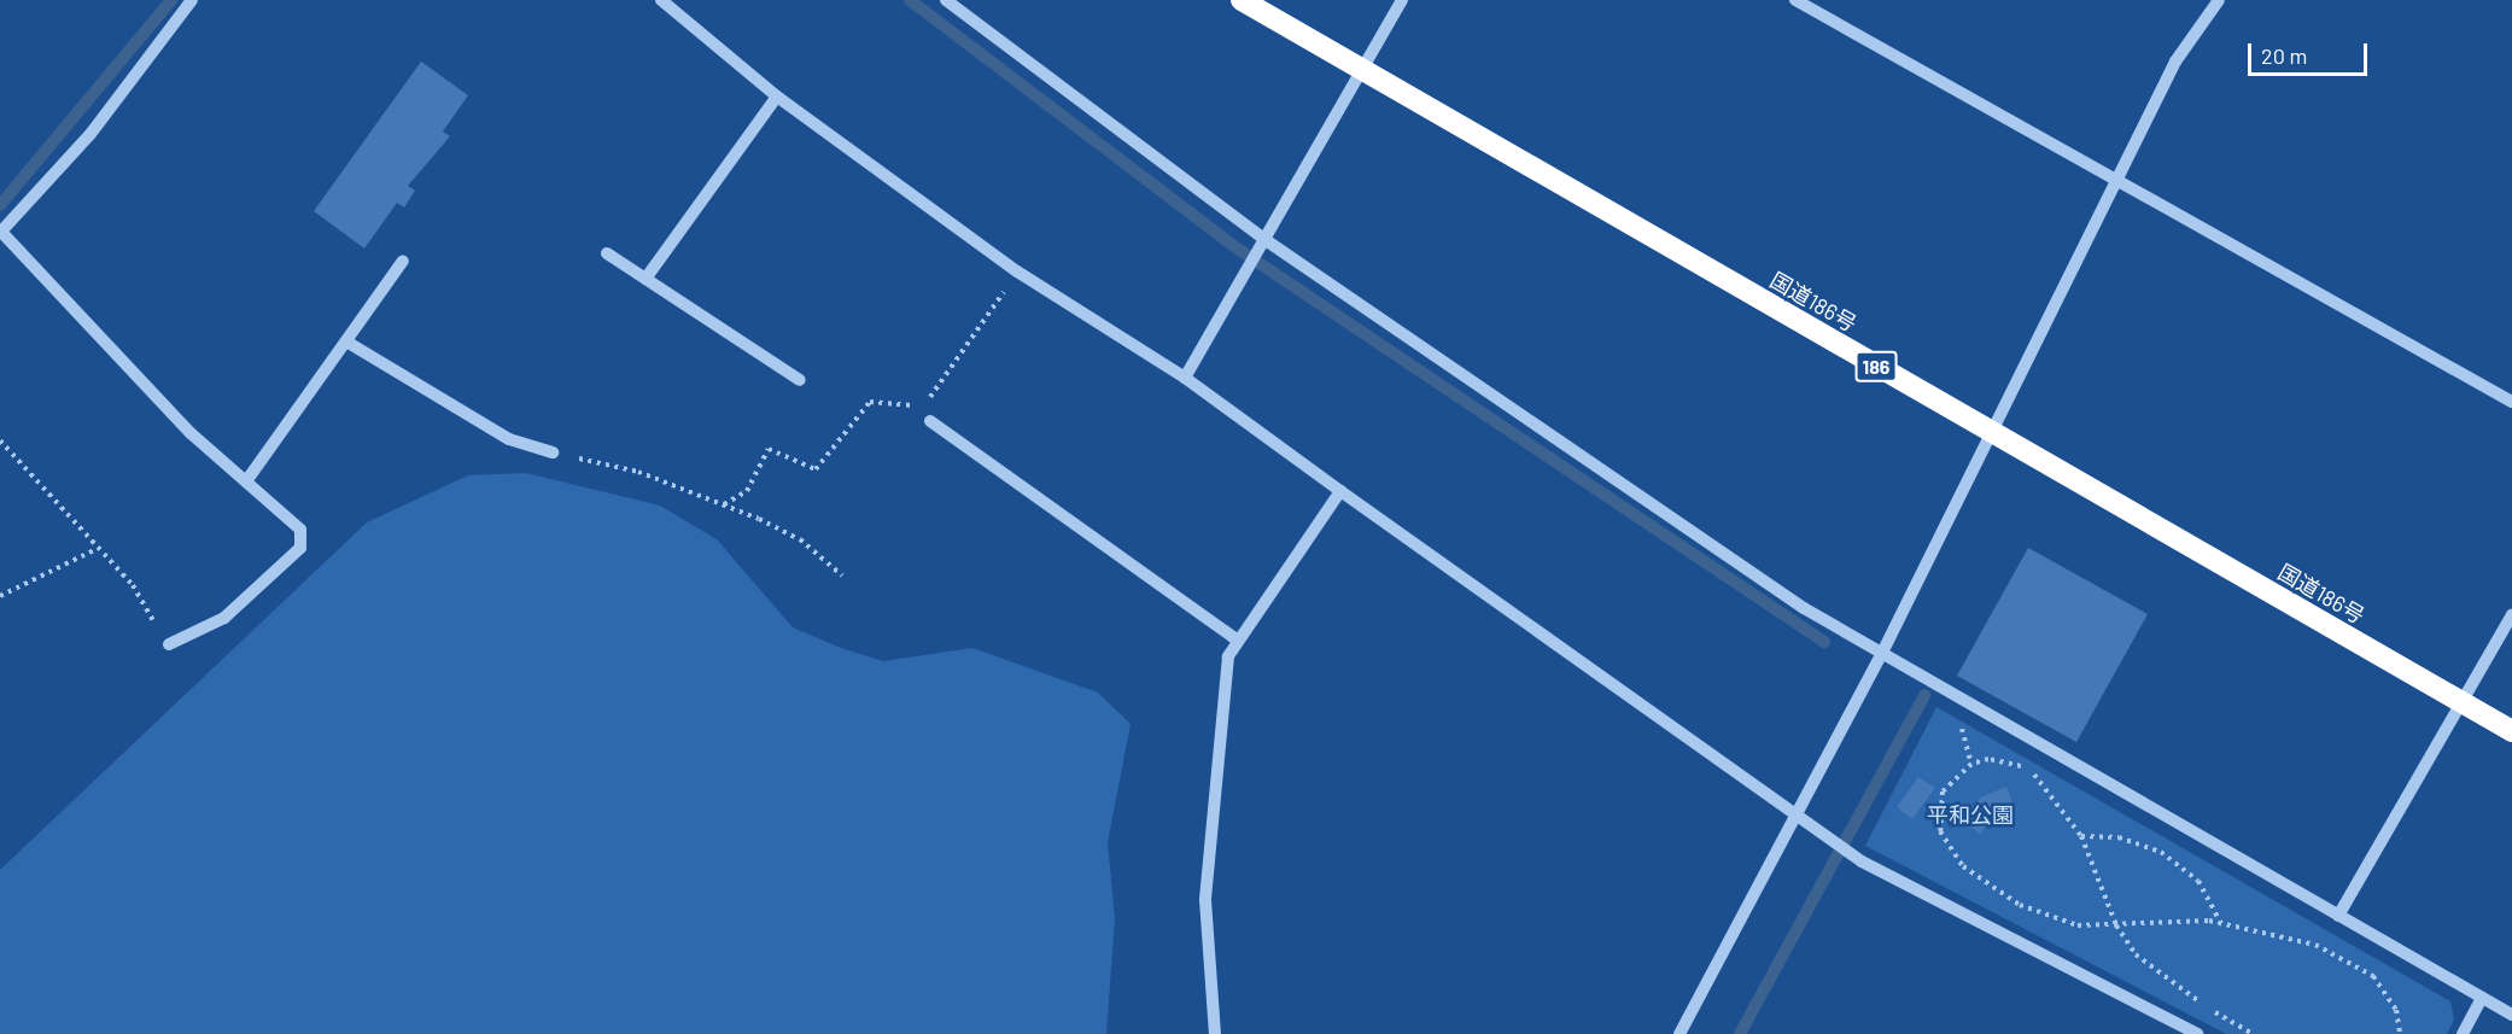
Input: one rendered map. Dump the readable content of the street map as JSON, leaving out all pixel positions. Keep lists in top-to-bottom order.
{
  "streets": {
    "highway": ["国道186号", "186"]
  },
  "parks": ["平和公園"],
  "scale_bar": "20 m"
}
